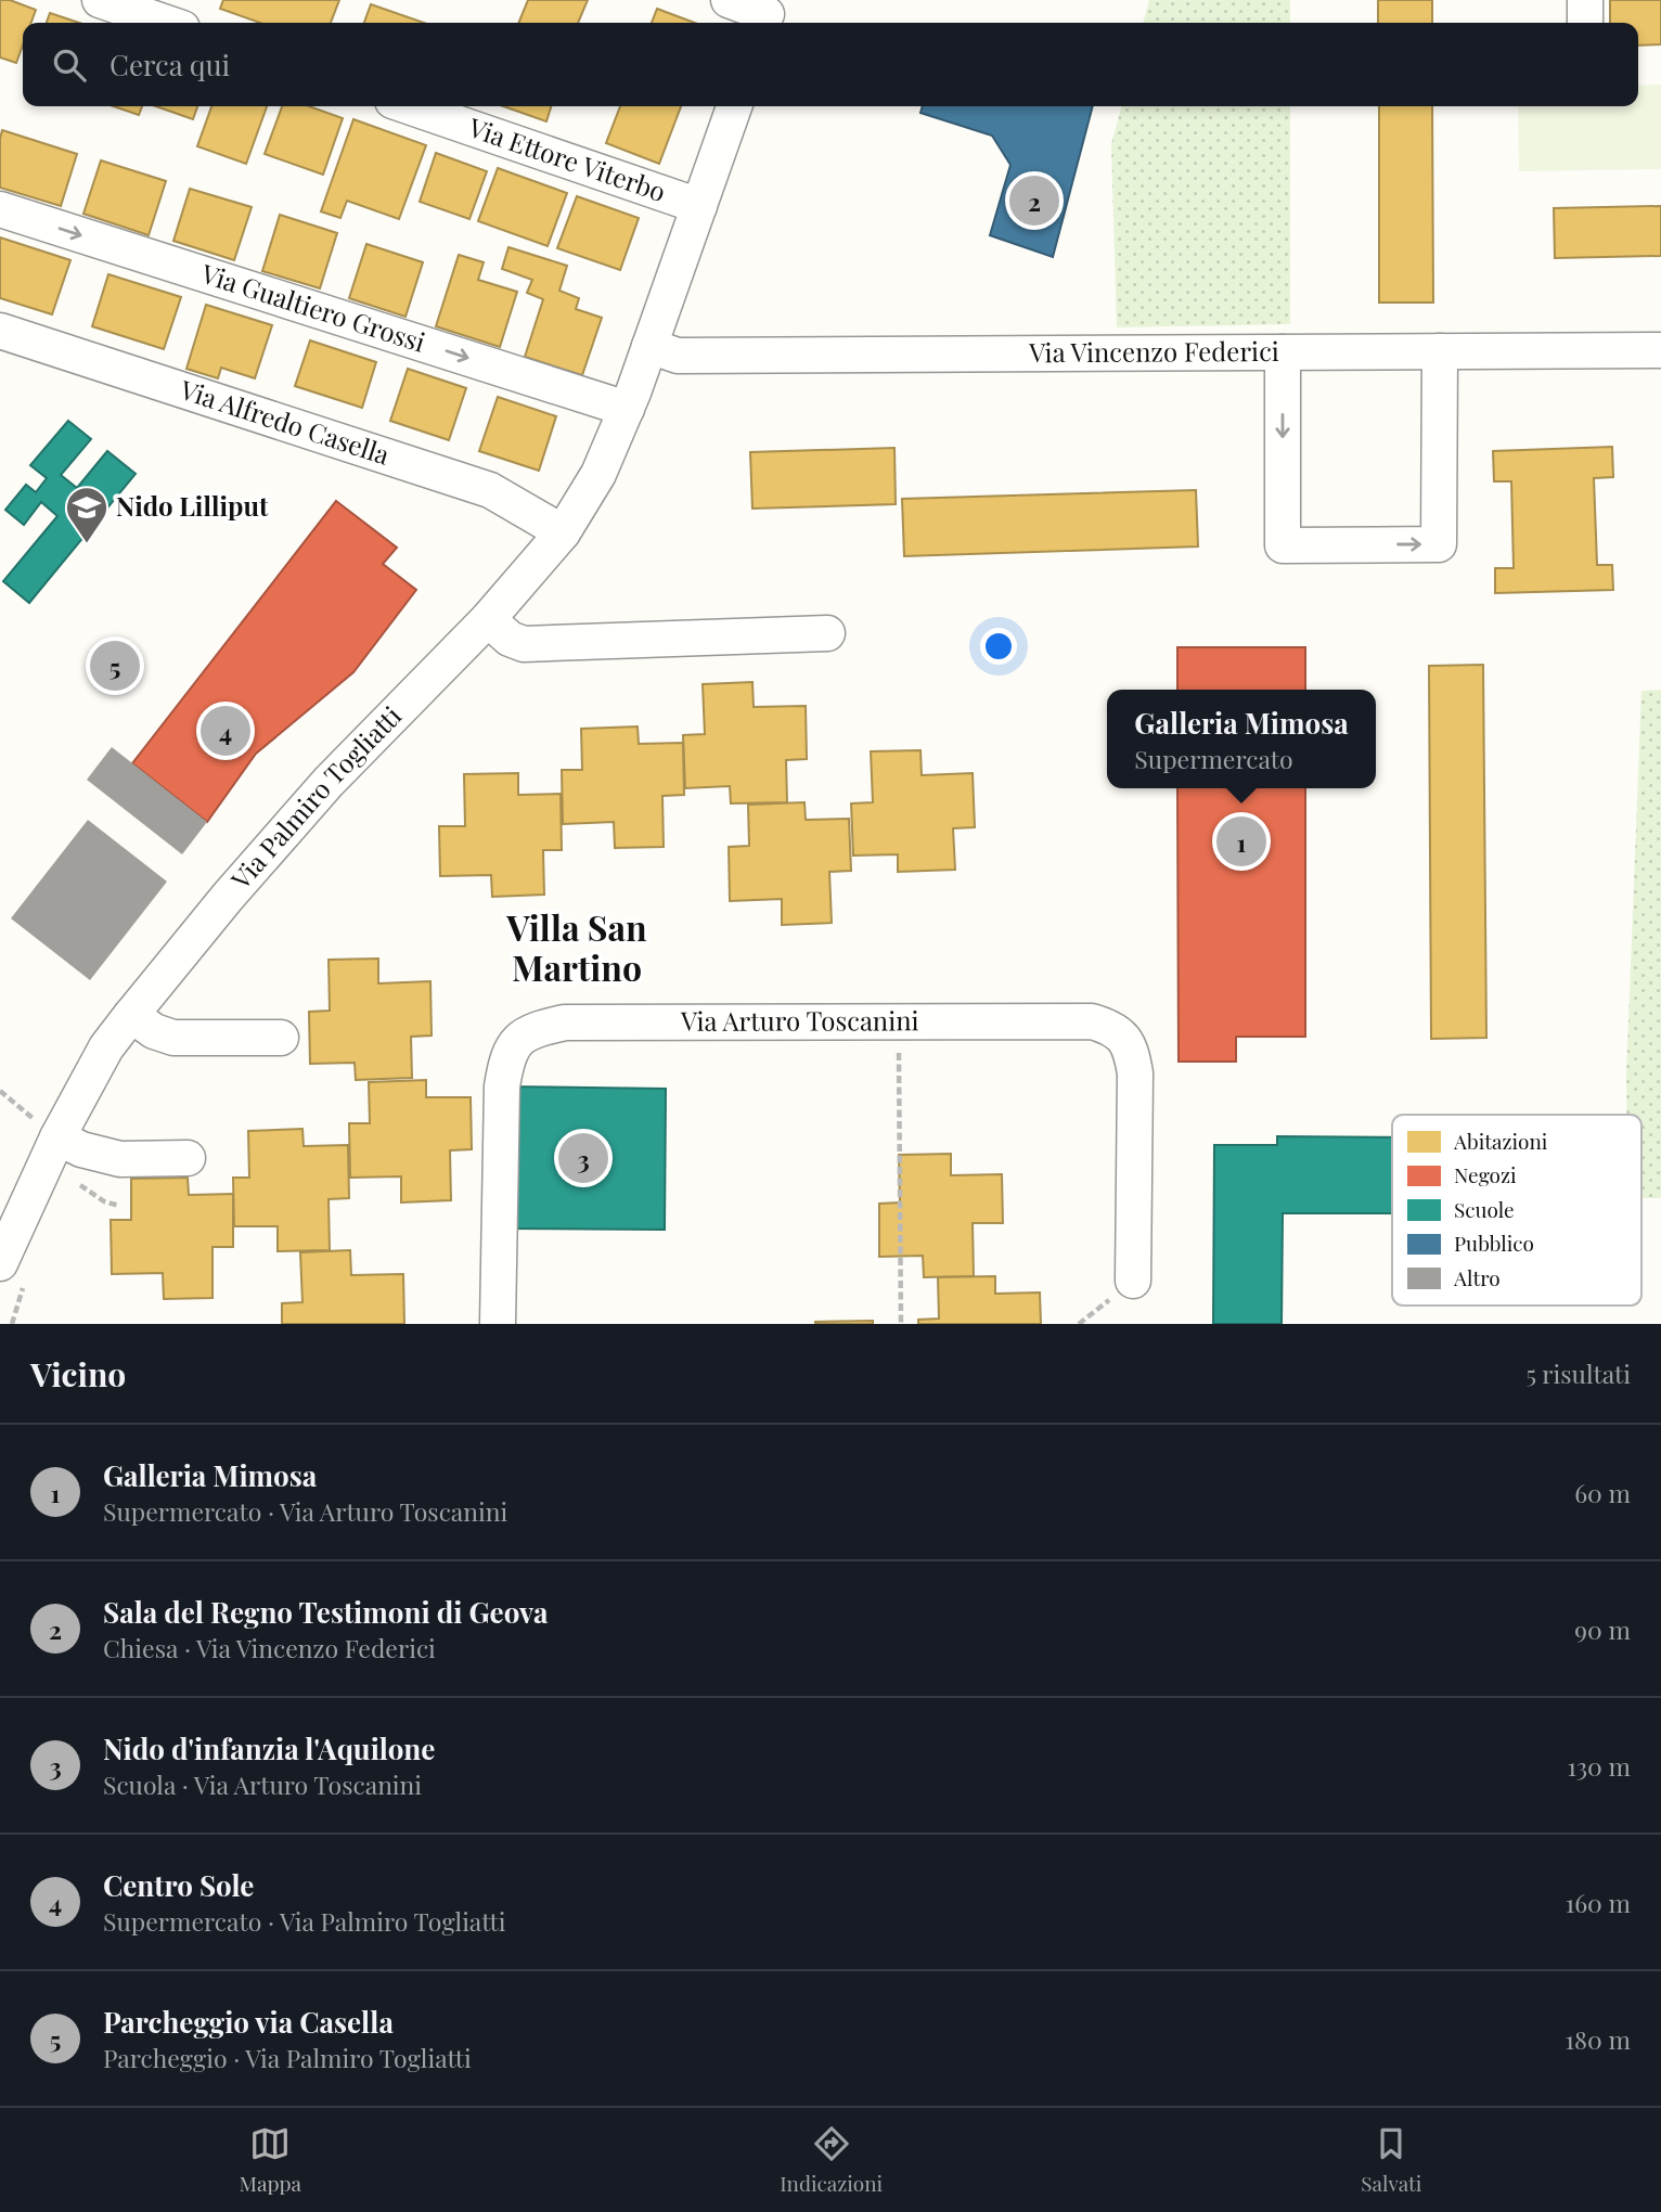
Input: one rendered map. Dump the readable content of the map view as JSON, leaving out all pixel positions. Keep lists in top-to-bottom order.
{
  "streets": {
    "street": [
      "Via Ettore Viterbo",
      "Via Gualtiero Grossi",
      "Via Vincenzo Federici",
      "Via Alfredo Casella",
      "Via Palmiro Togliatti",
      "Via Arturo Toscanini"
    ]
  },
  "crossings": [
    ["Via Ettore Viterbo", "Via Palmiro Togliatti"],
    ["Via Gualtiero Grossi", "Via Palmiro Togliatti"],
    ["Via Vincenzo Federici", "Via Palmiro Togliatti"],
    ["Via Alfredo Casella", "Via Palmiro Togliatti"]
  ],
  "one_way": ["Via Gualtiero Grossi"],
  "districts": ["Villa San Martino"],
  "places": {
    "school or university": ["Nido Lilliput"]
  },
  "legend": [
    "Abitazioni",
    "Negozi",
    "Scuole",
    "Pubblico",
    "Altro"
  ],
  "page": {
    "search": "Cerca qui",
    "pins": [
      "2",
      "5",
      "4",
      "1",
      "3"
    ],
    "popup": ["Galleria Mimosa", "Supermercato"],
    "heading": ["Vicino", "5 risultati"],
    "list": [
      {
        "mark": "1",
        "name": "Galleria Mimosa",
        "note": "Supermercato · Via Arturo Toscanini",
        "value": "60 m"
      },
      {
        "mark": "2",
        "name": "Sala del Regno Testimoni di Geova",
        "note": "Chiesa · Via Vincenzo Federici",
        "value": "90 m"
      },
      {
        "mark": "3",
        "name": "Nido d'infanzia l'Aquilone",
        "note": "Scuola · Via Arturo Toscanini",
        "value": "130 m"
      },
      {
        "mark": "4",
        "name": "Centro Sole",
        "note": "Supermercato · Via Palmiro Togliatti",
        "value": "160 m"
      },
      {
        "mark": "5",
        "name": "Parcheggio via Casella",
        "note": "Parcheggio · Via Palmiro Togliatti",
        "value": "180 m"
      }
    ],
    "nav": ["Mappa", "Indicazioni", "Salvati"]
  }
}
